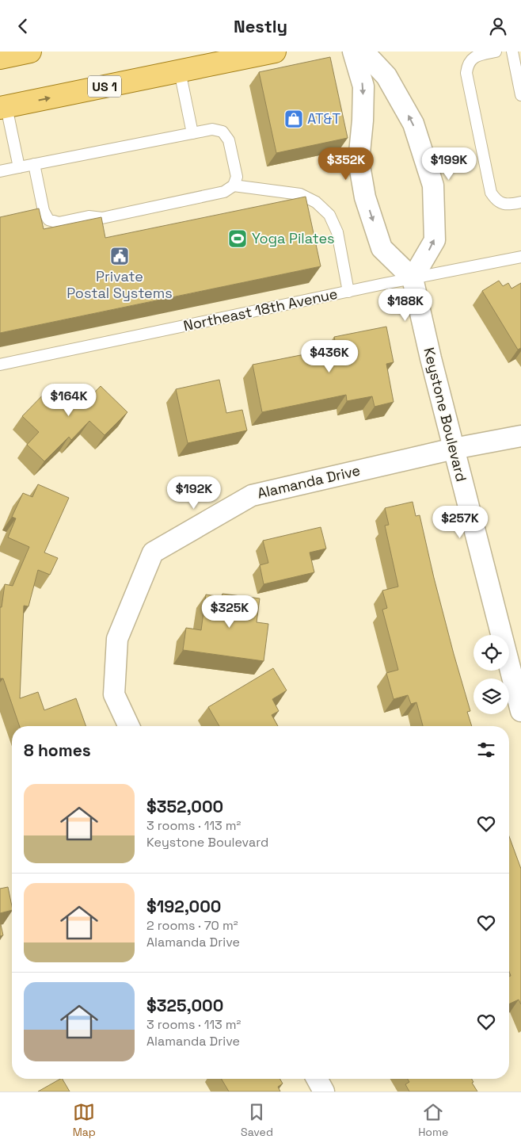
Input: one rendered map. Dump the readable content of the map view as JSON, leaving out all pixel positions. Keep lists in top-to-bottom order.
{
  "streets": {
    "main road": ["US 1"],
    "street": ["Keystone Boulevard", "Alamanda Drive"],
    "lane": ["Northeast 18th Avenue"]
  },
  "crossings": [
    ["Northeast 18th Avenue", "Keystone Boulevard"],
    ["Keystone Boulevard", "Alamanda Drive"]
  ],
  "places": {
    "shop": ["AT&T"],
    "sports": ["Yoga Pilates"],
    "public building": ["Private Postal Systems"]
  },
  "page": {
    "header": "Nestly",
    "price": [
      "$352K",
      "$199K",
      "$188K",
      "$436K",
      "$164K",
      "$192K",
      "$257K",
      "$325K"
    ],
    "heading": "8 homes",
    "list": [
      {
        "name": "$352,000",
        "note": "3 rooms · 113 m² · Keystone Boulevard"
      },
      {
        "name": "$192,000",
        "note": "2 rooms · 70 m² · Alamanda Drive"
      },
      {
        "name": "$325,000",
        "note": "3 rooms · 113 m² · Alamanda Drive"
      }
    ],
    "tabs": ["Map", "Saved", "Home"]
  }
}
